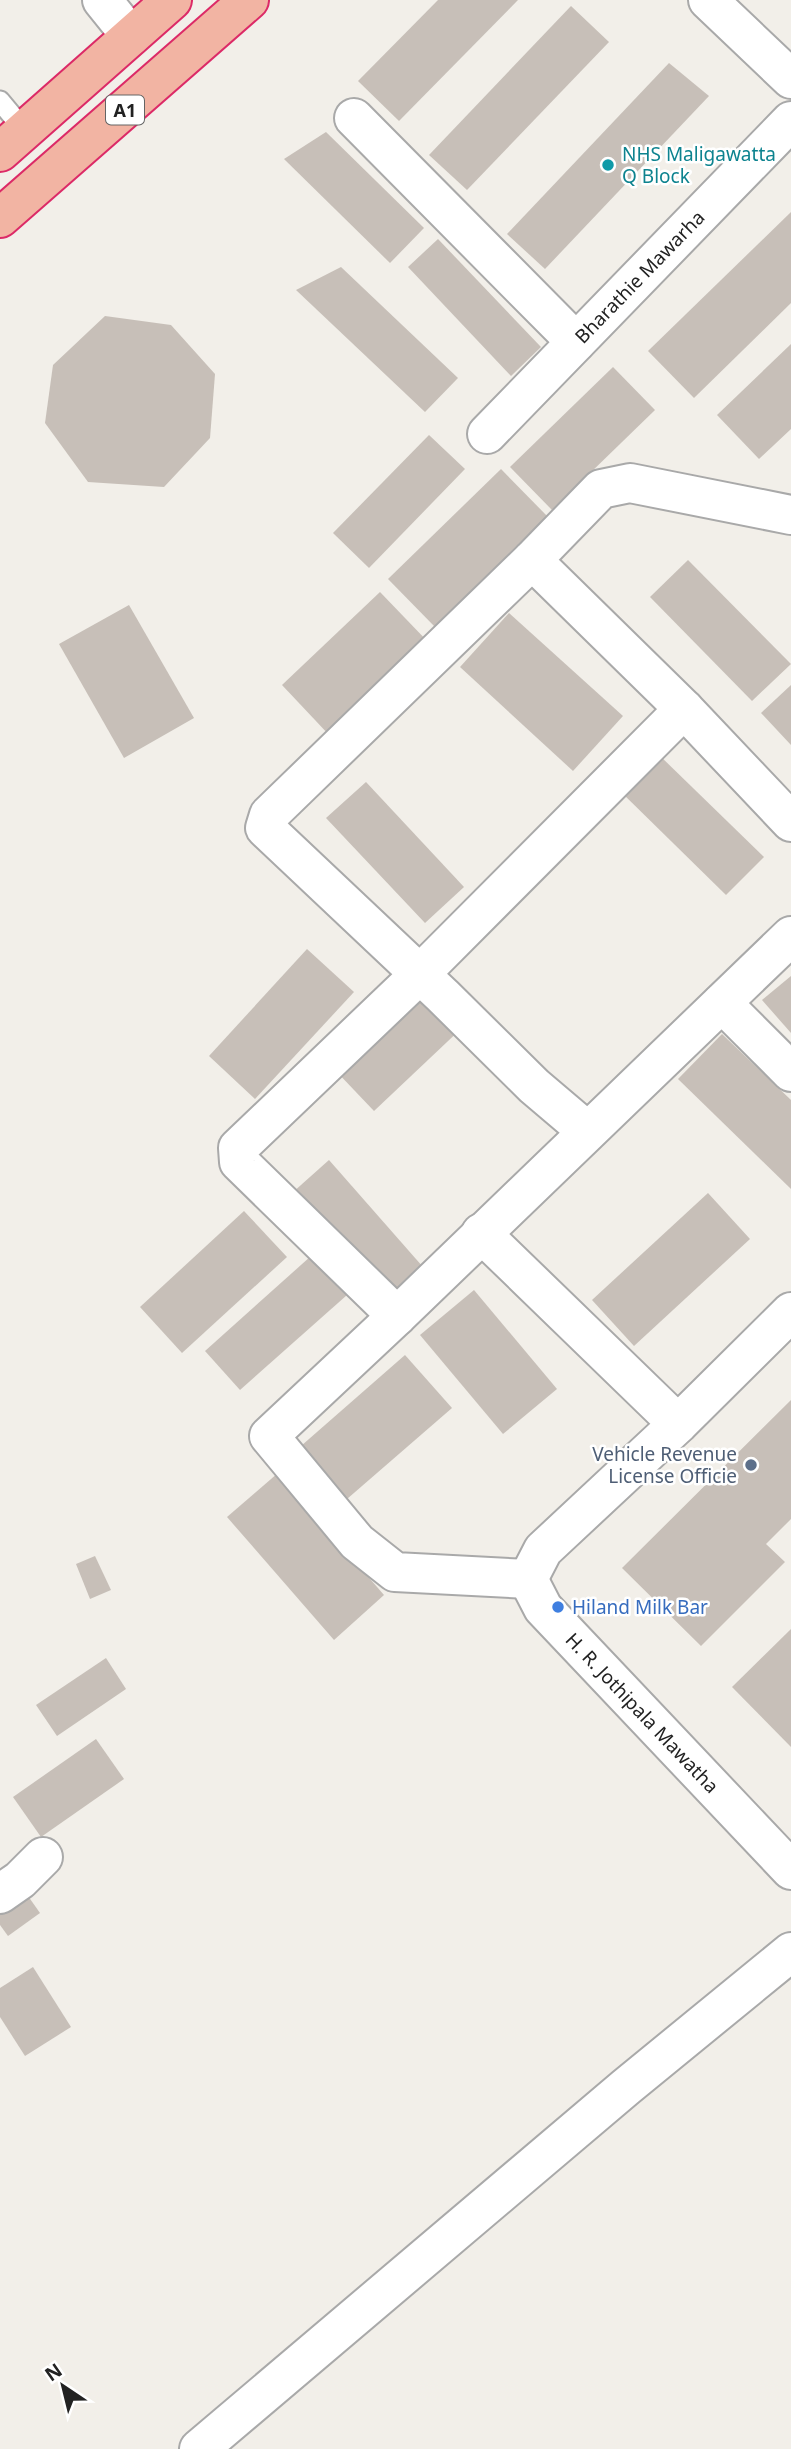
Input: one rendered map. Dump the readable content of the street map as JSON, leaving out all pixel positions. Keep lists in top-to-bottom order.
{
  "streets": {
    "highway": ["A1"],
    "street": ["Bharathie Mawarha", "H. R. Jothipala Mawatha"]
  },
  "places": ["NHS Maligawatta Q Block", "Vehicle Revenue License Officie", "Hiland Milk Bar"],
  "north": "top left"
}
